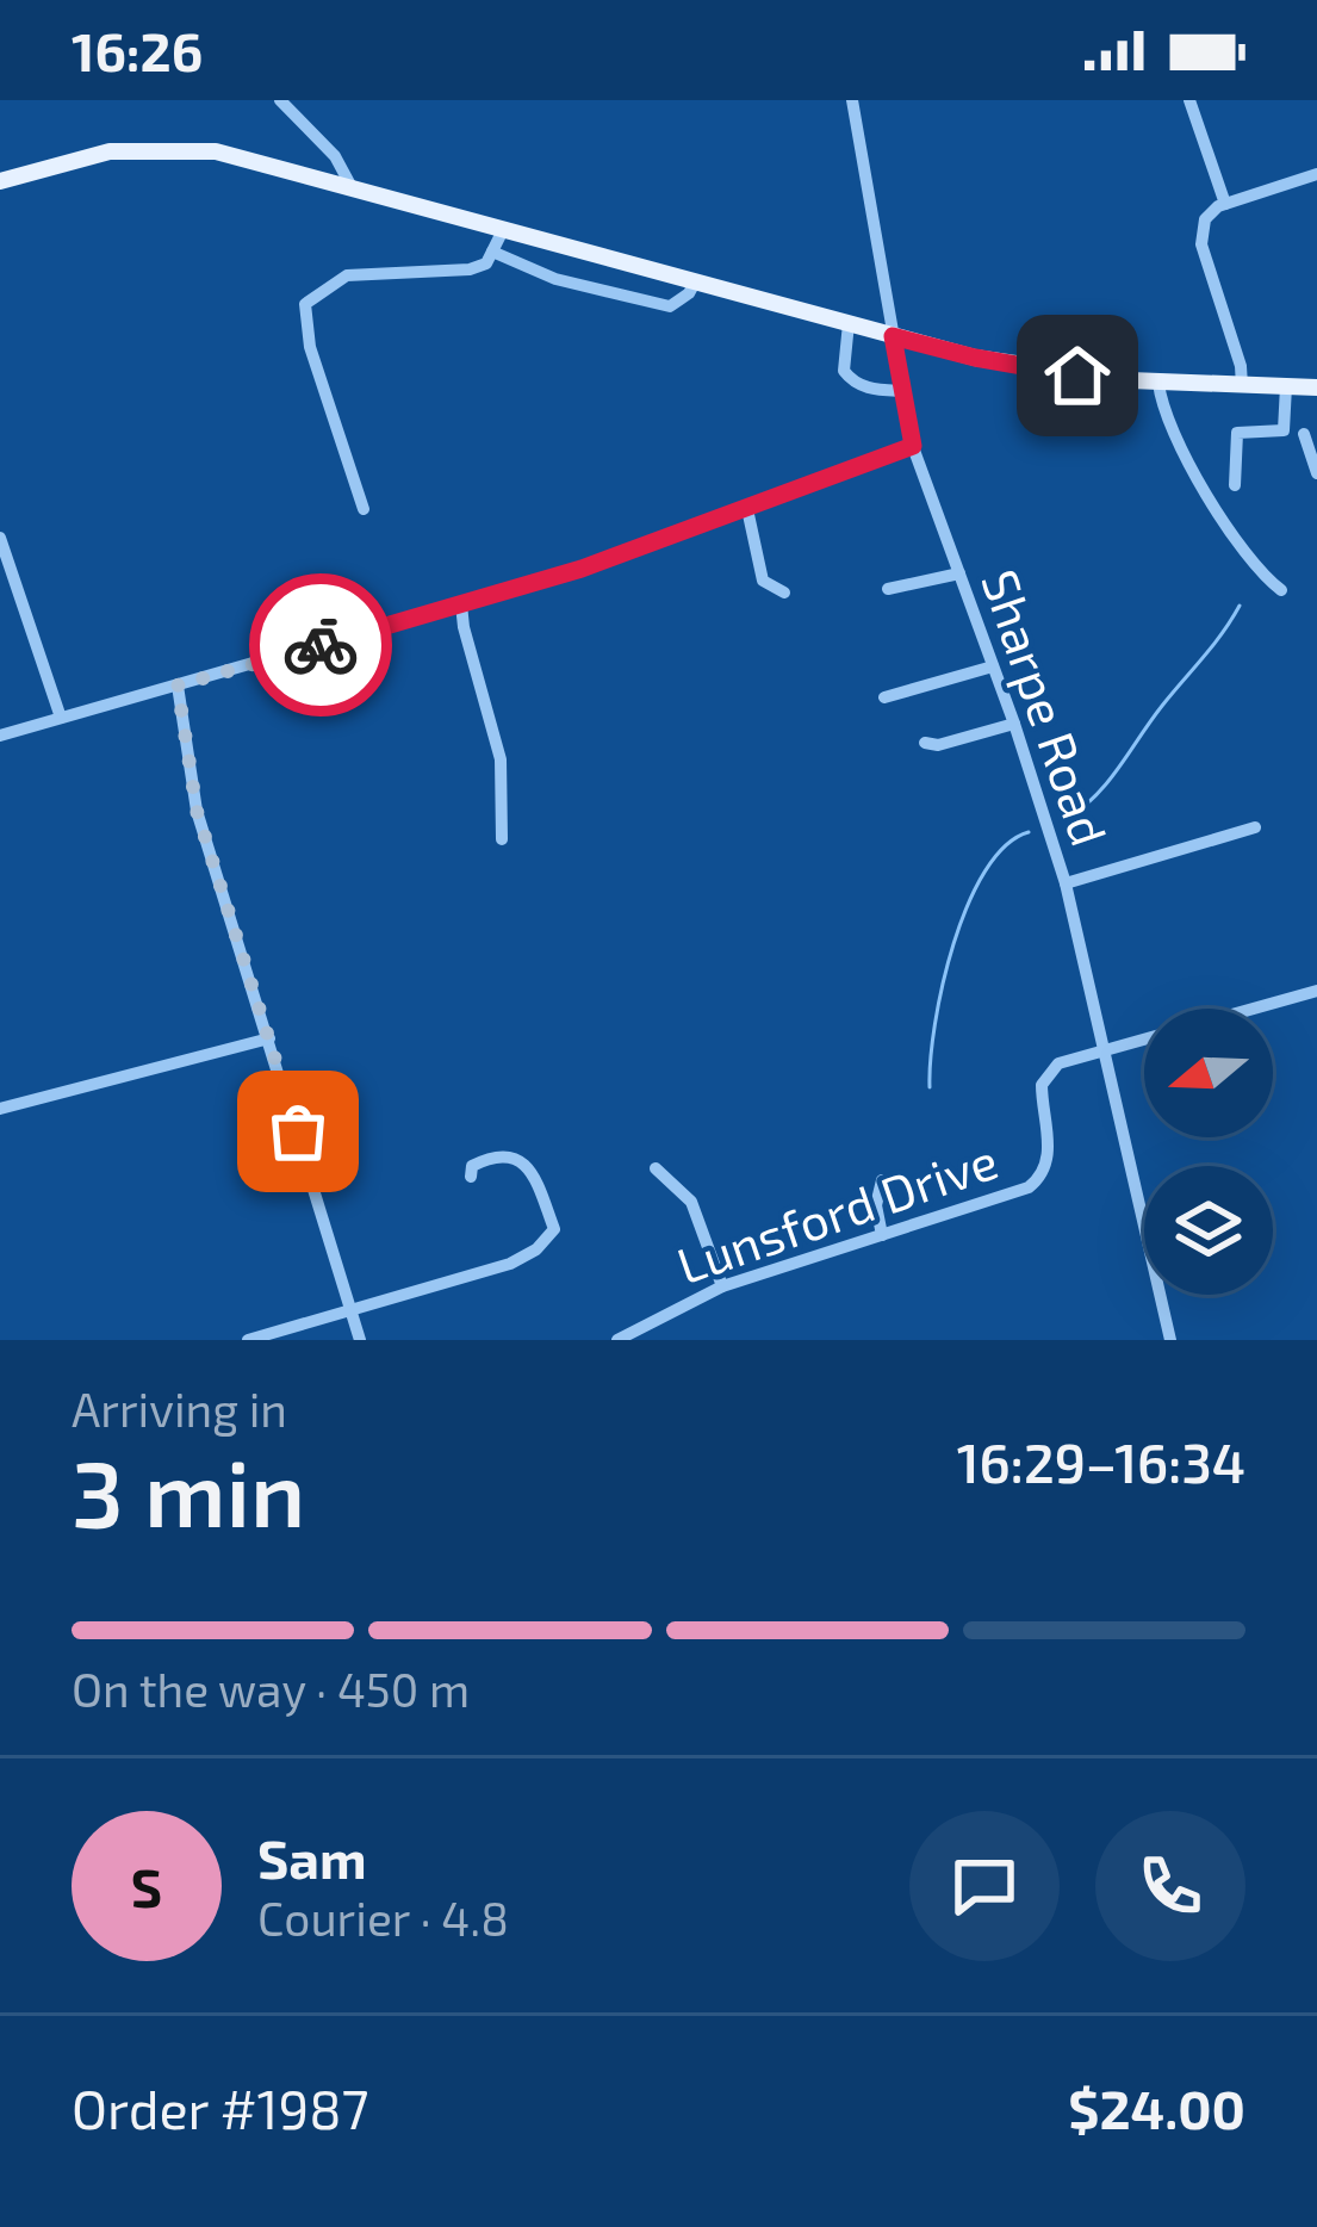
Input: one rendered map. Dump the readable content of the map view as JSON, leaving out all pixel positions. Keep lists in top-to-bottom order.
{
  "streets": {
    "street": ["Sharpe Road", "Lunsford Drive"]
  },
  "crossings": [
    ["Sharpe Road", "Lunsford Drive"]
  ],
  "north": "left",
  "page": {
    "status": "16:26",
    "heading": ["3 min", "Arriving in", "16:29–16:34"],
    "panel": [
      "Sam",
      "Courier · 4.8",
      "Order #1987",
      "$24.00"
    ],
    "bar": "On the way · 450 m",
    "round": "S"
  }
}
